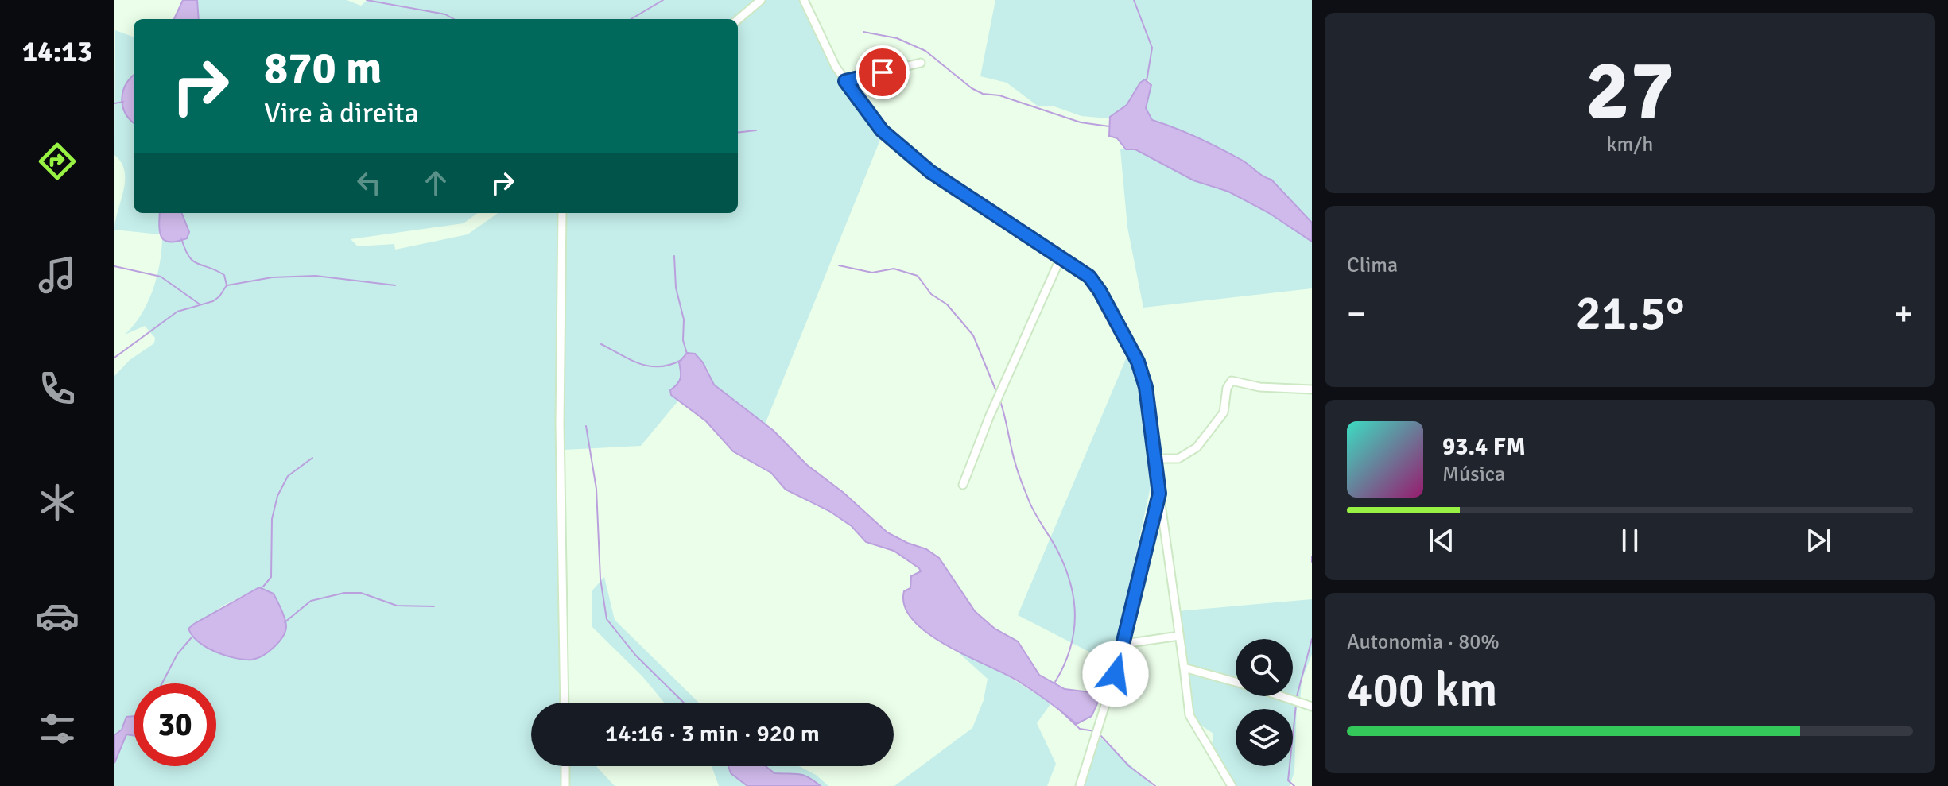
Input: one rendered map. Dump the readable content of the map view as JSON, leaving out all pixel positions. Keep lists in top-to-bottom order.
{
  "page": {
    "tabs": "14:13",
    "tile": [
      ["27", "km/h"],
      "Clima",
      ["Autonomia · 80%", "400 km"]
    ],
    "turn": ["870 m", "Vire à direita"],
    "heat": ["−", "21.5°", "+"],
    "song": ["93.4 FM", "Música"],
    "limit": "30",
    "trip": "14:16 · 3 min · 920 m"
  }
}
